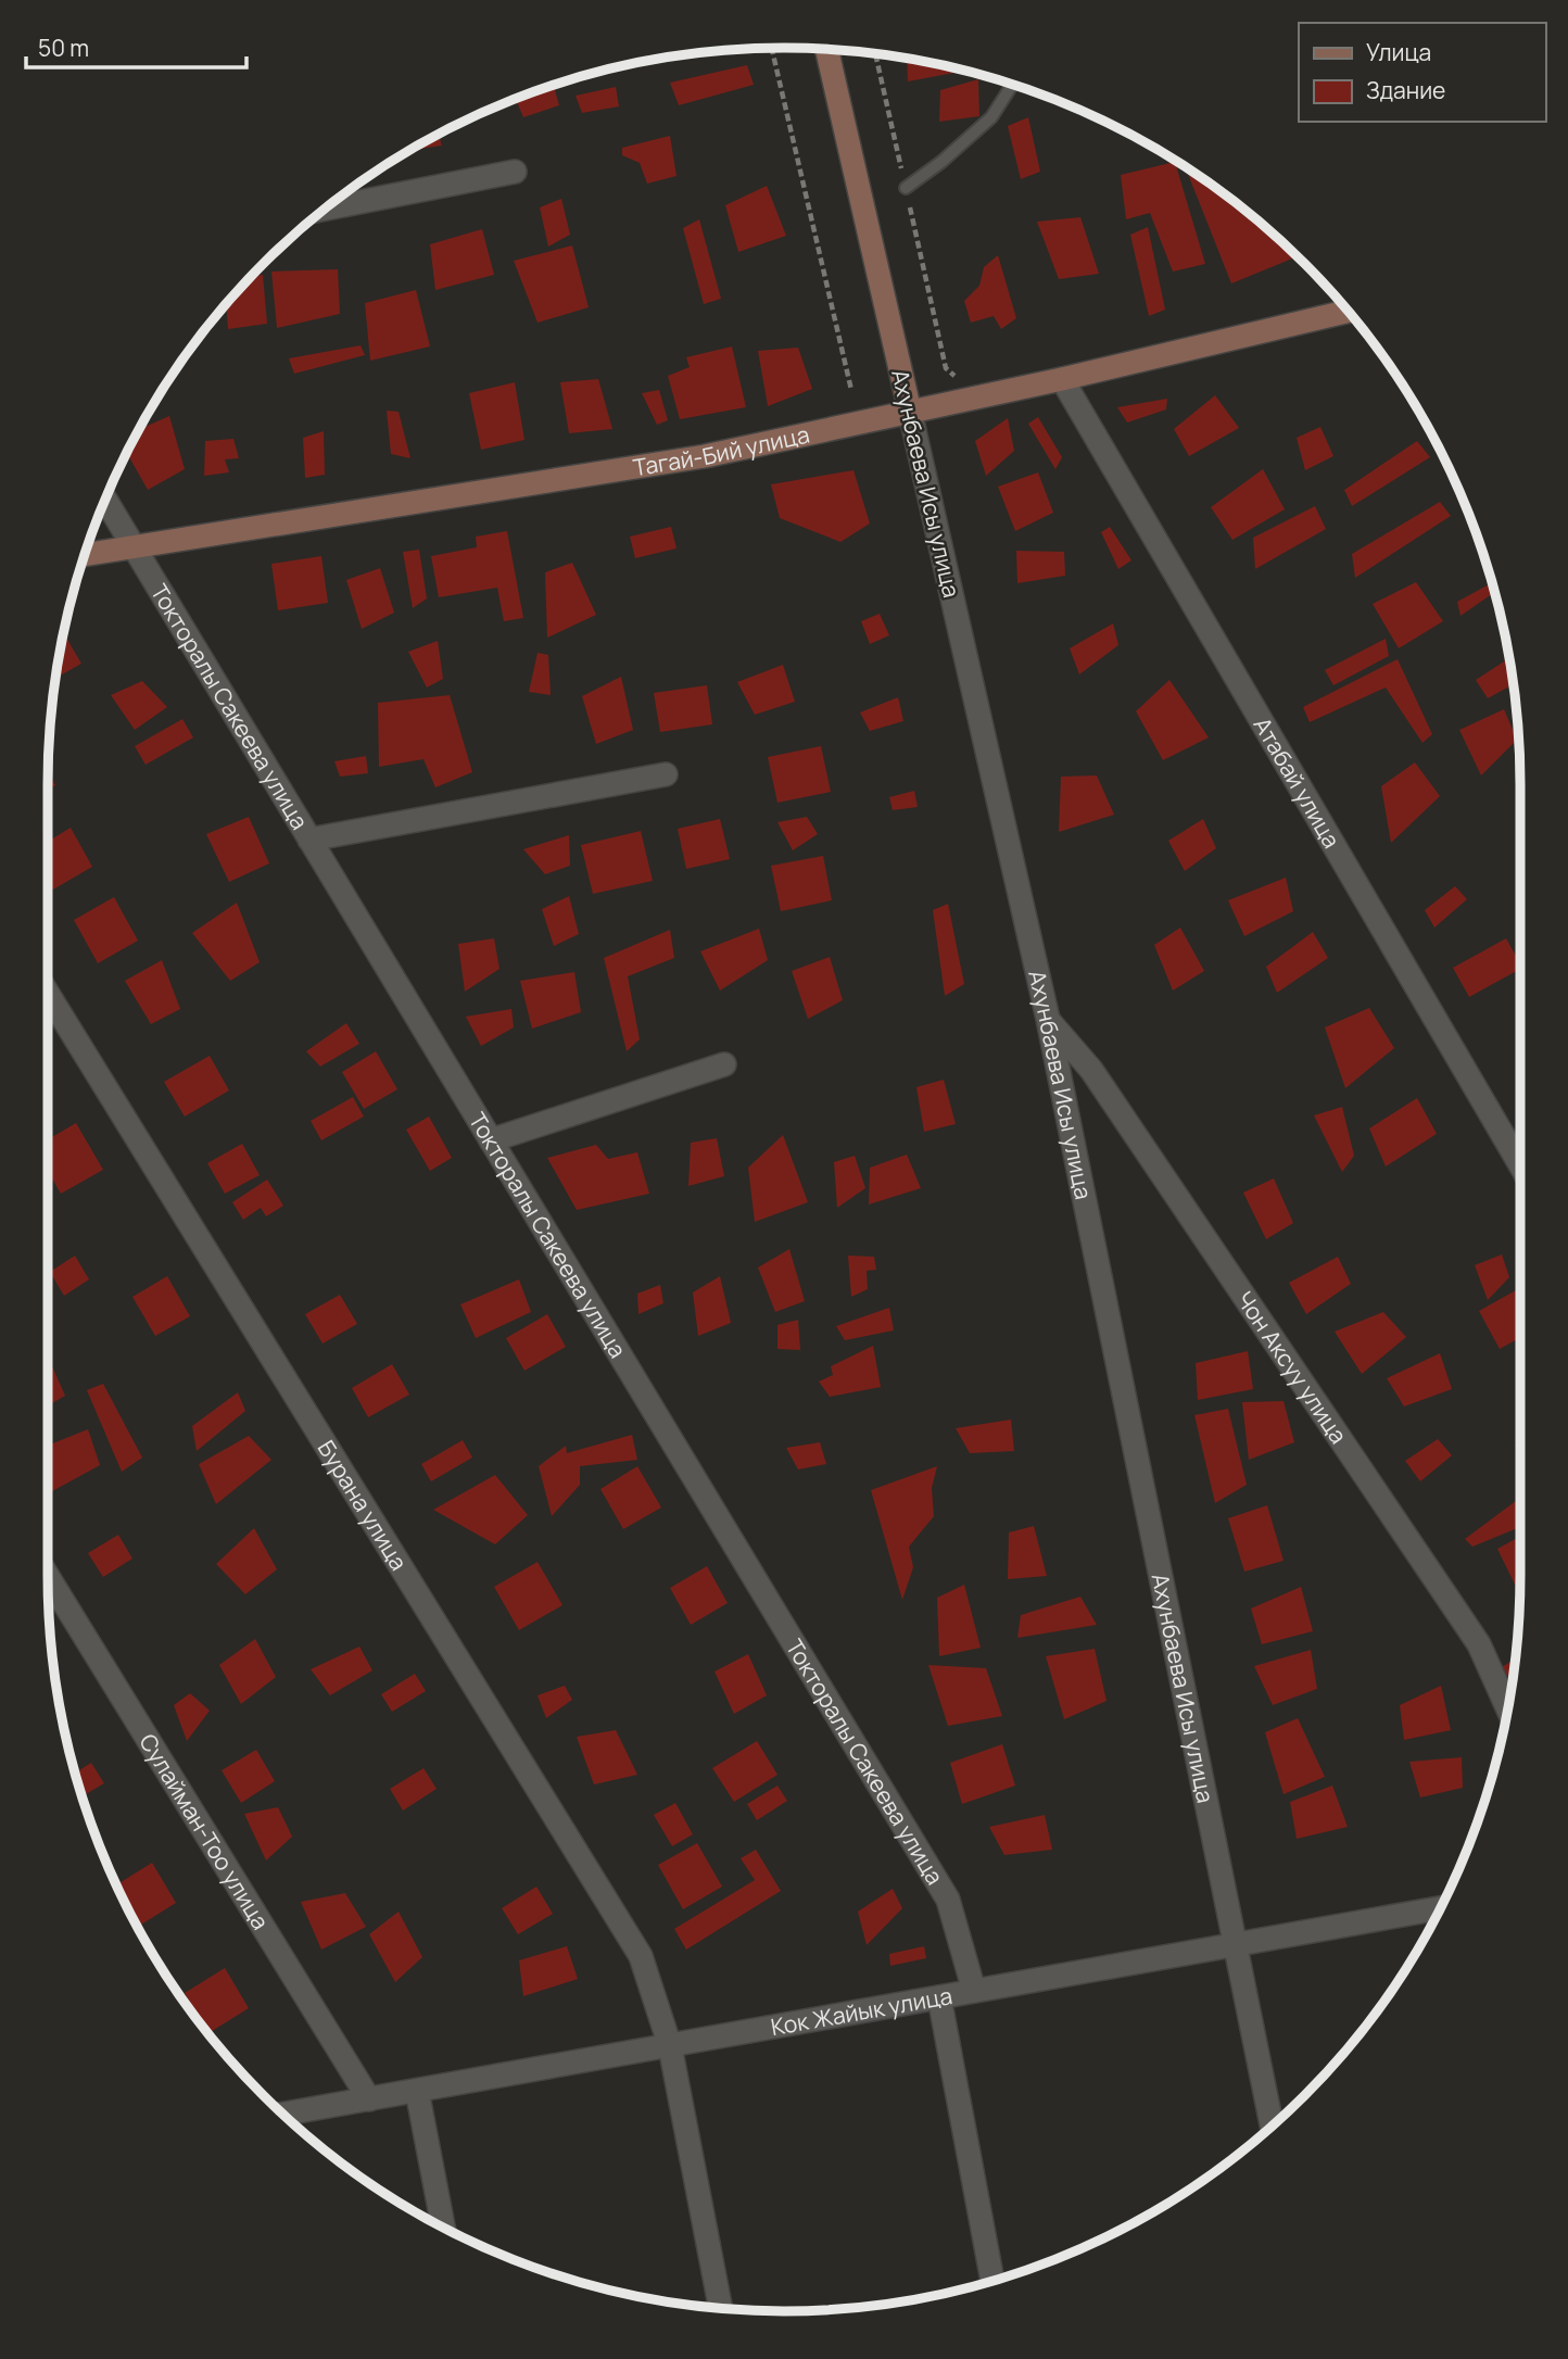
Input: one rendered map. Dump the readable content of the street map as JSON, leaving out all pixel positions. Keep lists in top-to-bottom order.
{
  "streets": {
    "street": [
      "Тагай-Бий улица",
      "Ахунбаева Исы улица",
      "Токторалы Сакеева улица",
      "Атабай улица",
      "Чон Аксуу улица",
      "Бурана улица",
      "Сулайман-Тоо улица",
      "Кок Жайык улица"
    ]
  },
  "crossings": [
    ["Тагай-Бий улица", "Ахунбаева Исы улица"],
    ["Тагай-Бий улица", "Токторалы Сакеева улица"],
    ["Тагай-Бий улица", "Атабай улица"],
    ["Ахунбаева Исы улица", "Чон Аксуу улица"],
    ["Ахунбаева Исы улица", "Кок Жайык улица"],
    ["Токторалы Сакеева улица", "Кок Жайык улица"],
    ["Бурана улица", "Кок Жайык улица"],
    ["Сулайман-Тоо улица", "Кок Жайык улица"]
  ],
  "legend": ["Улица", "Здание"],
  "scale_bar": "50 m"
}
